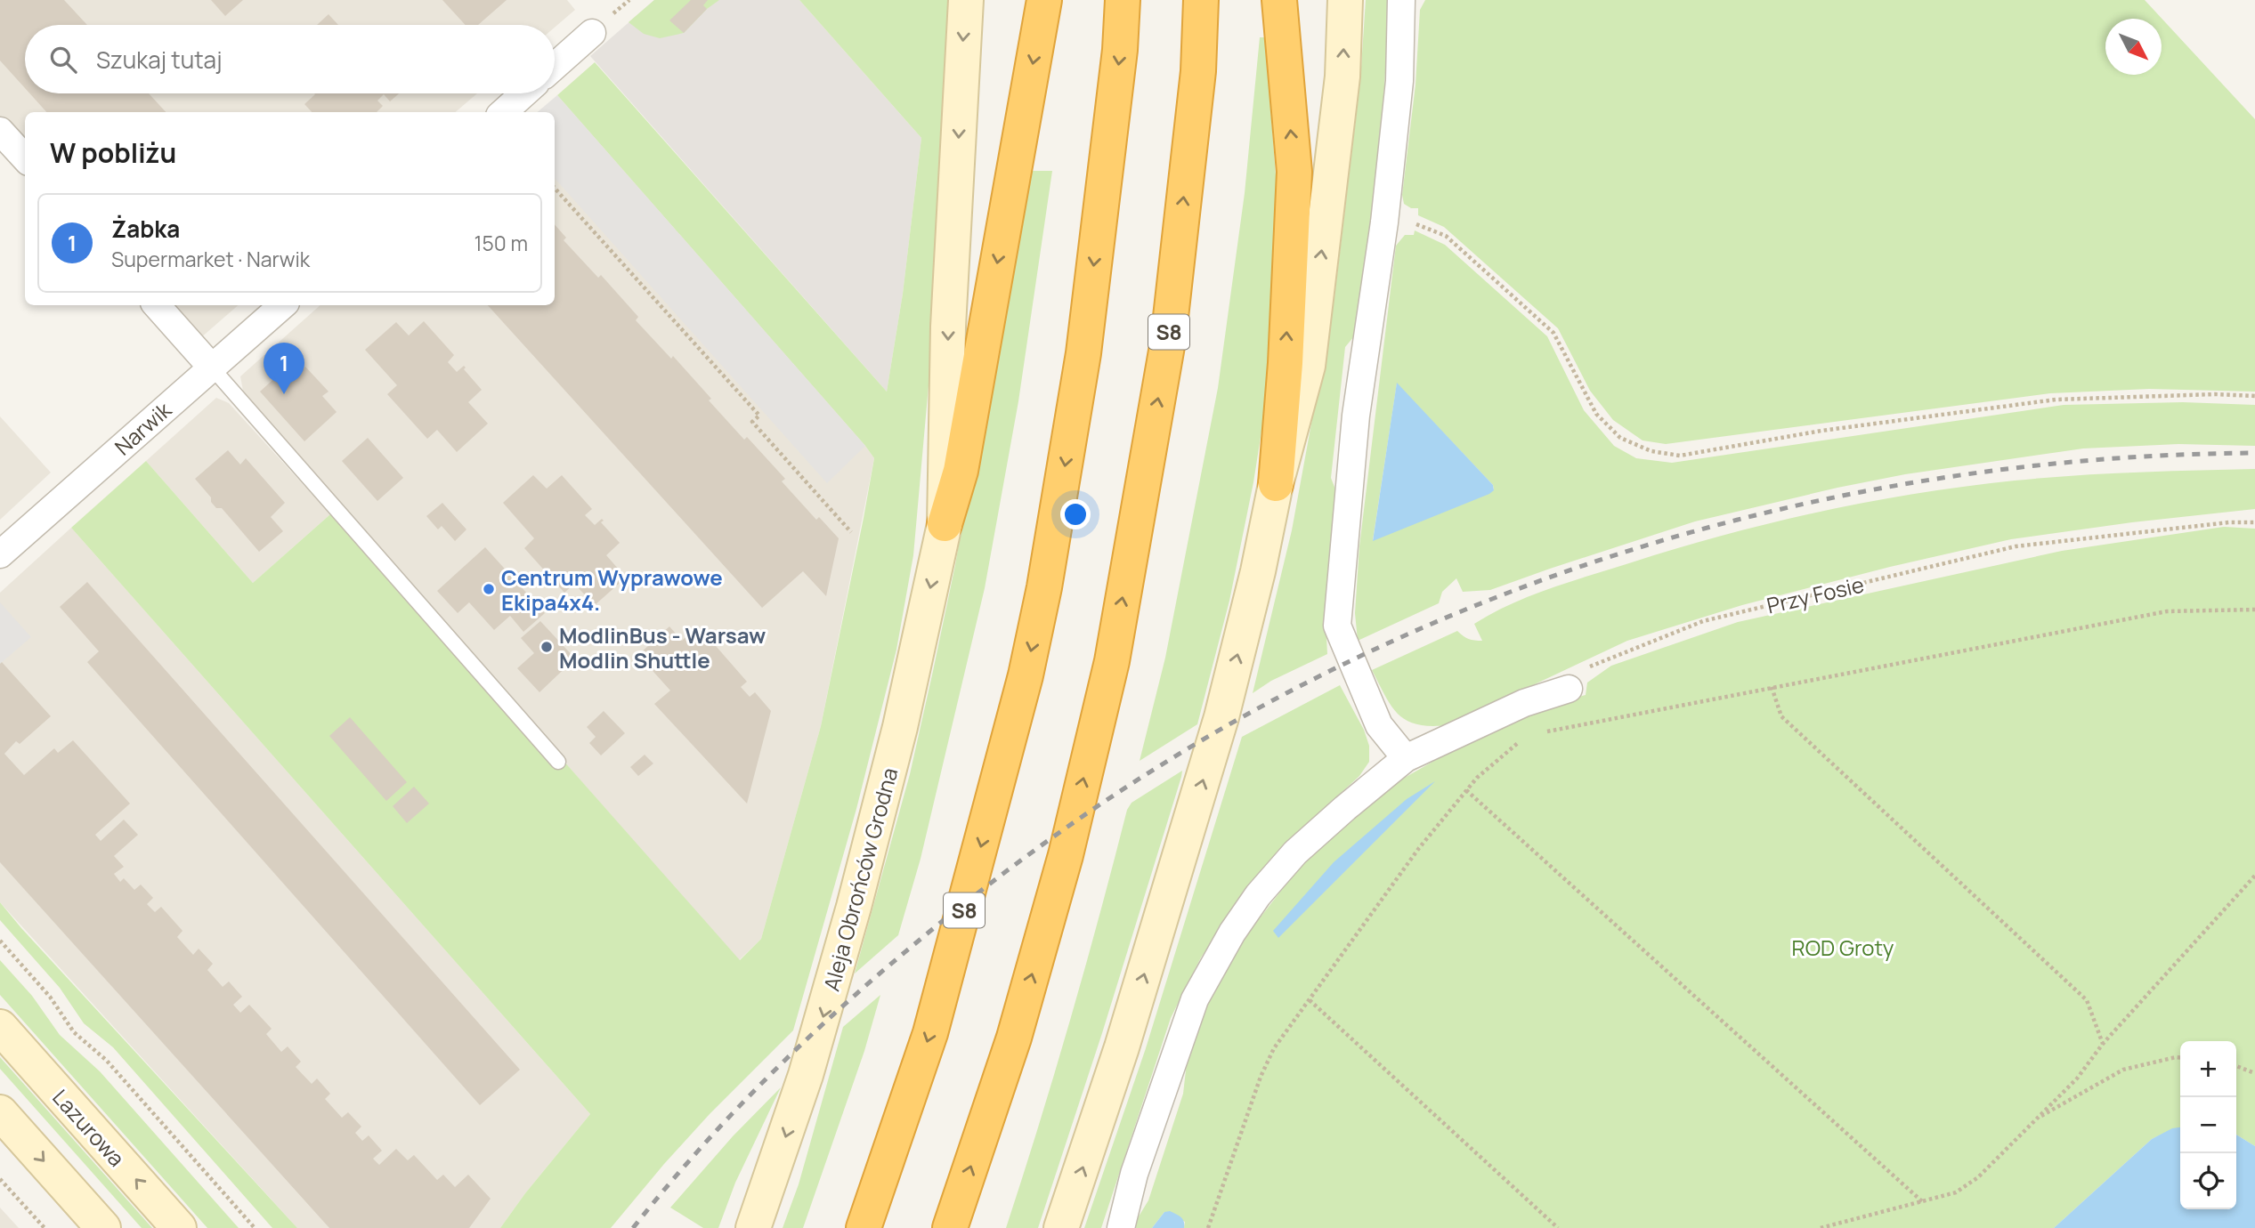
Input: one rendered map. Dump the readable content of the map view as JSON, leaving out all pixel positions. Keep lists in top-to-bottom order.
{
  "streets": {
    "highway": ["S8"],
    "main road": ["Aleja Obrońców Grodna", "Lazurowa"],
    "street": ["Narwik"],
    "path": ["Przy Fosie"]
  },
  "parks": ["ROD Groty"],
  "places": ["Centrum Wyprawowe Ekipa4x4.", "ModlinBus - Warsaw Modlin Shuttle"],
  "north": "bottom right",
  "page": {
    "search": "Szukaj tutaj",
    "heading": "W pobliżu",
    "list": [
      {
        "mark": "1",
        "name": "Żabka",
        "note": "Supermarket · Narwik",
        "value": "150 m"
      }
    ],
    "pins": "1",
    "map_buttons": ["+", "−"]
  }
}
